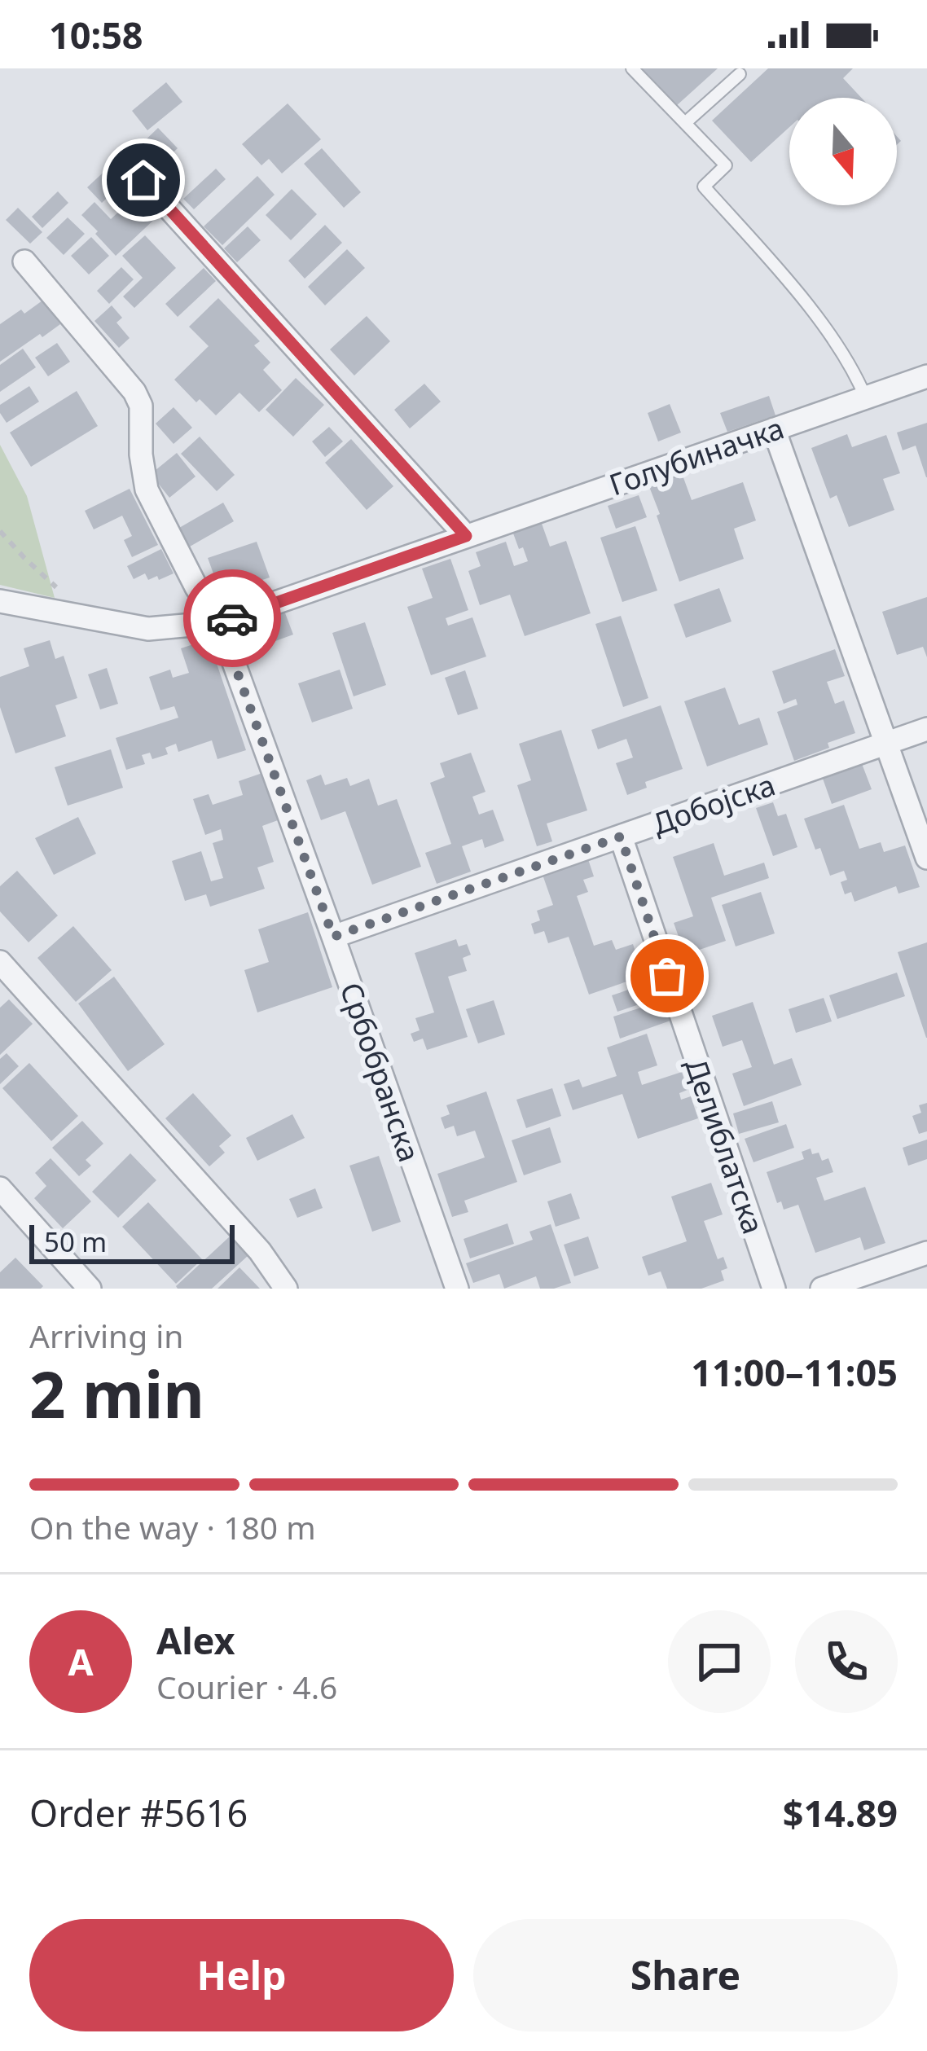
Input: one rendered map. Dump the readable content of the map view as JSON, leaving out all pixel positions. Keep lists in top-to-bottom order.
{
  "streets": {
    "street": [
      "Голубиначка",
      "Добојска",
      "Србобранска",
      "Делиблатска"
    ]
  },
  "crossings": [
    ["Голубиначка", "Србобранска"],
    ["Добојска", "Србобранска"],
    ["Добојска", "Делиблатска"]
  ],
  "scale_bar": "50 m",
  "north": "bottom",
  "page": {
    "status": "10:58",
    "scale": "50 m",
    "heading": ["2 min", "Arriving in", "11:00–11:05"],
    "panel": [
      "Alex",
      "Courier · 4.6",
      "Order #5616",
      "$14.89"
    ],
    "bar": "On the way · 180 m",
    "round": "A",
    "buttons": ["Help", "Share"]
  }
}
